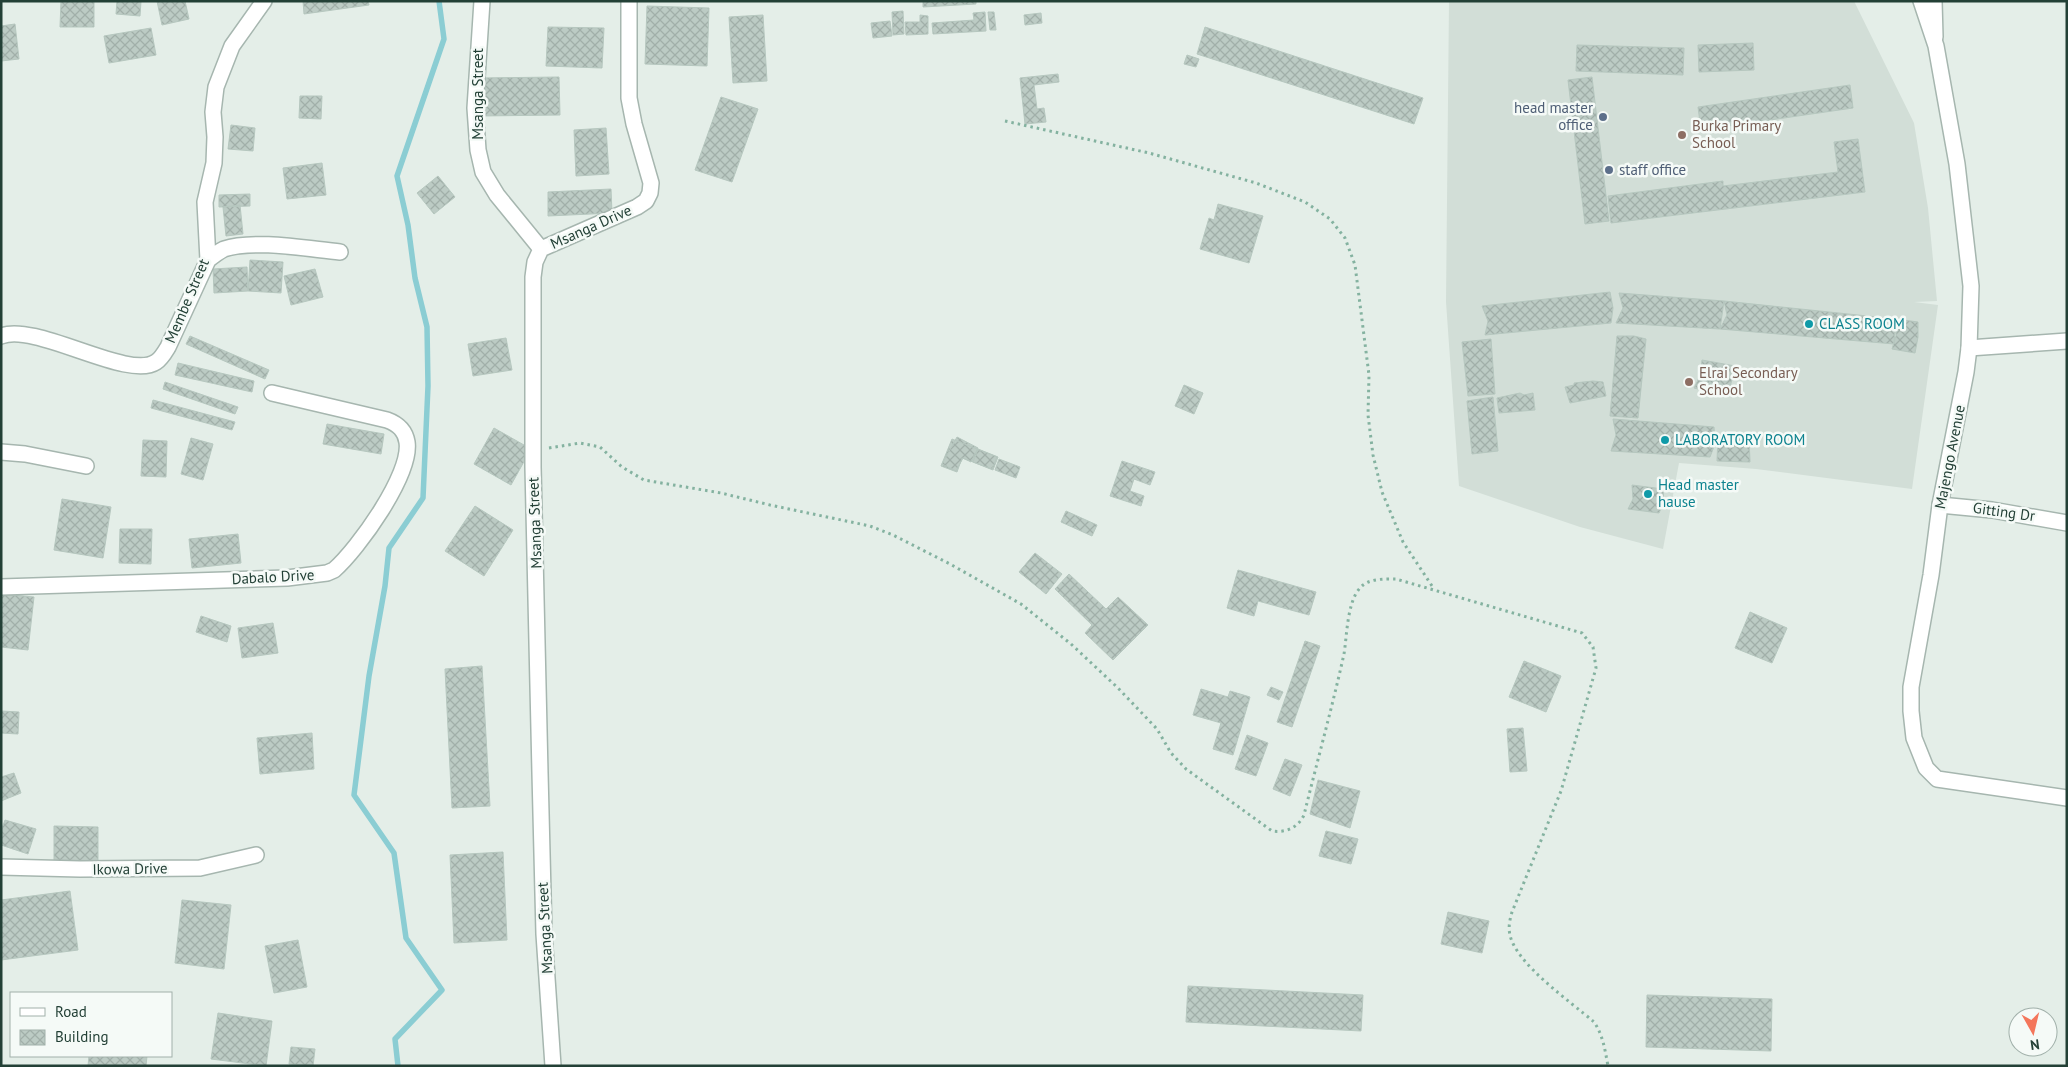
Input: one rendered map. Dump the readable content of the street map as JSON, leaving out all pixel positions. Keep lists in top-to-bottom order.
{
  "streets": {
    "street": [
      "Msanga Street",
      "Msanga Drive",
      "Membe Street",
      "Majengo Avenue",
      "Gitting Dr",
      "Dabalo Drive",
      "Ikowa Drive"
    ]
  },
  "crossings": [
    ["Msanga Street", "Msanga Drive"],
    ["Majengo Avenue", "Gitting Dr"]
  ],
  "places": [
    "head master office",
    "Burka Primary School",
    "staff office",
    "CLASS ROOM",
    "Elrai Secondary School",
    "LABORATORY ROOM",
    "Head master hause"
  ],
  "legend": ["Road", "Building"],
  "north": "bottom"
}
